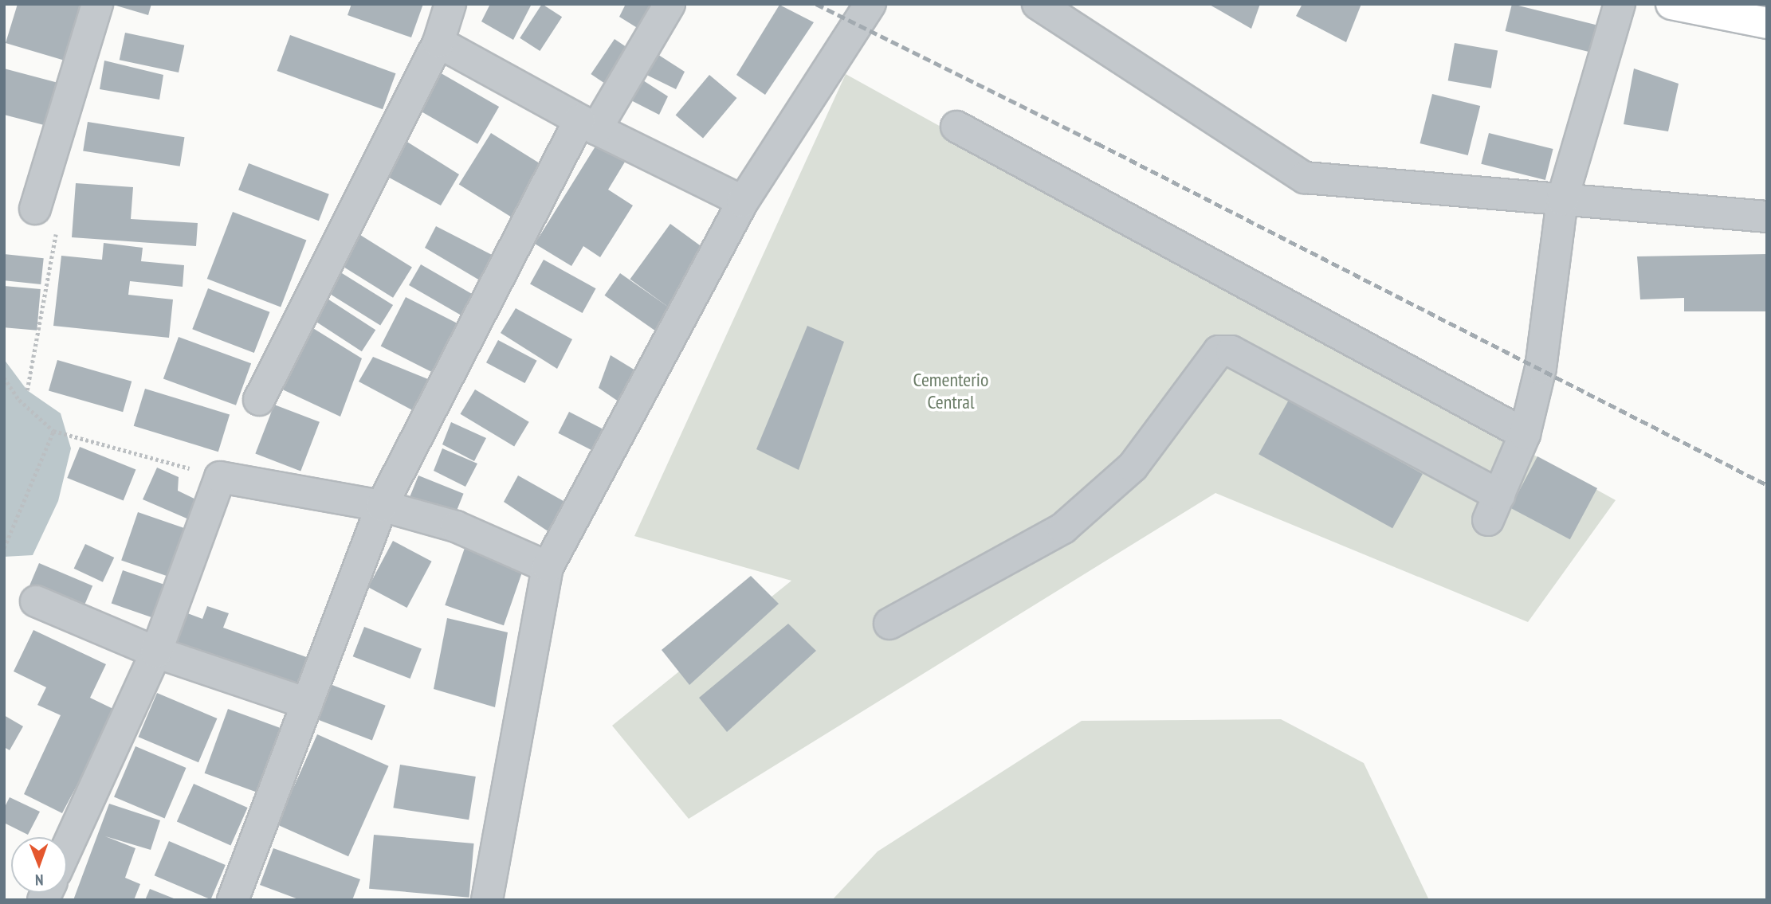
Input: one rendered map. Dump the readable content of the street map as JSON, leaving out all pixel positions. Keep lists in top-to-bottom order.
{
  "parks": ["Cementerio Central"],
  "north": "bottom"
}
